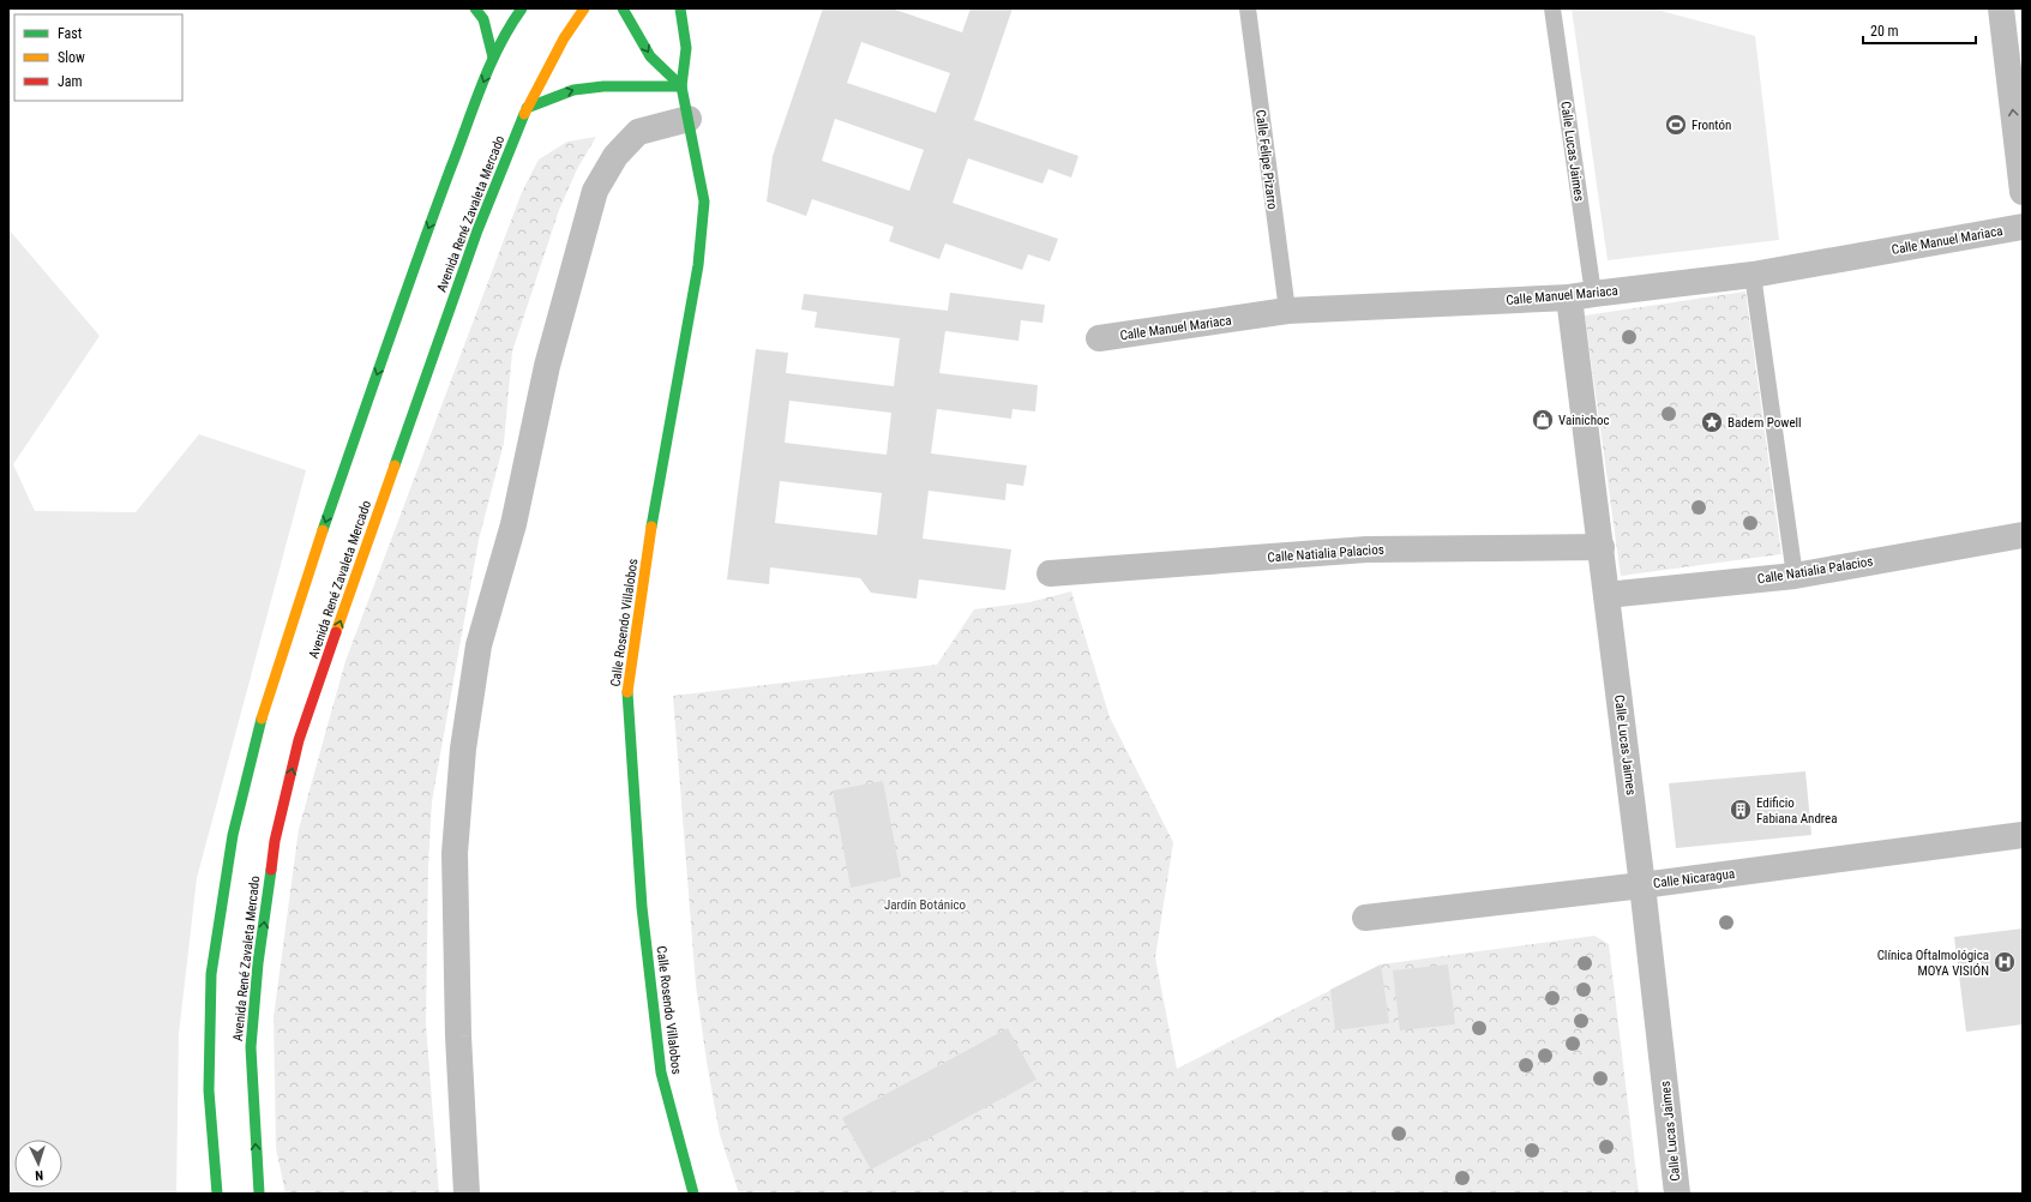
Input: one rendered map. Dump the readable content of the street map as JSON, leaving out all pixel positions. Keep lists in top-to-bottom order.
{
  "streets": {
    "main road": ["Avenida René Zavaleta Mercado", "Calle Rosendo Villalobos"],
    "street": [
      "Calle Lucas Jaimes",
      "Calle Manuel Mariaca",
      "Calle Natialia Palacios",
      "Calle Nicaragua"
    ],
    "lane": ["Calle Felipe Pizarro"]
  },
  "crossings": [
    ["Calle Lucas Jaimes", "Calle Manuel Mariaca"],
    ["Calle Lucas Jaimes", "Calle Natialia Palacios"],
    ["Calle Lucas Jaimes", "Calle Nicaragua"],
    ["Calle Felipe Pizarro", "Calle Manuel Mariaca"]
  ],
  "parks": ["Jardín Botánico"],
  "places": {
    "sports": ["Frontón"],
    "shop": ["Vainichoc"],
    "place": ["Badem Powell"],
    "building": ["Edificio Fabiana Andrea"],
    "hospital": ["Clínica Oftalmológica MOYA VISIÓN"]
  },
  "legend": ["Fast", "Slow", "Jam"],
  "scale_bar": "20 m",
  "north": "bottom"
}
